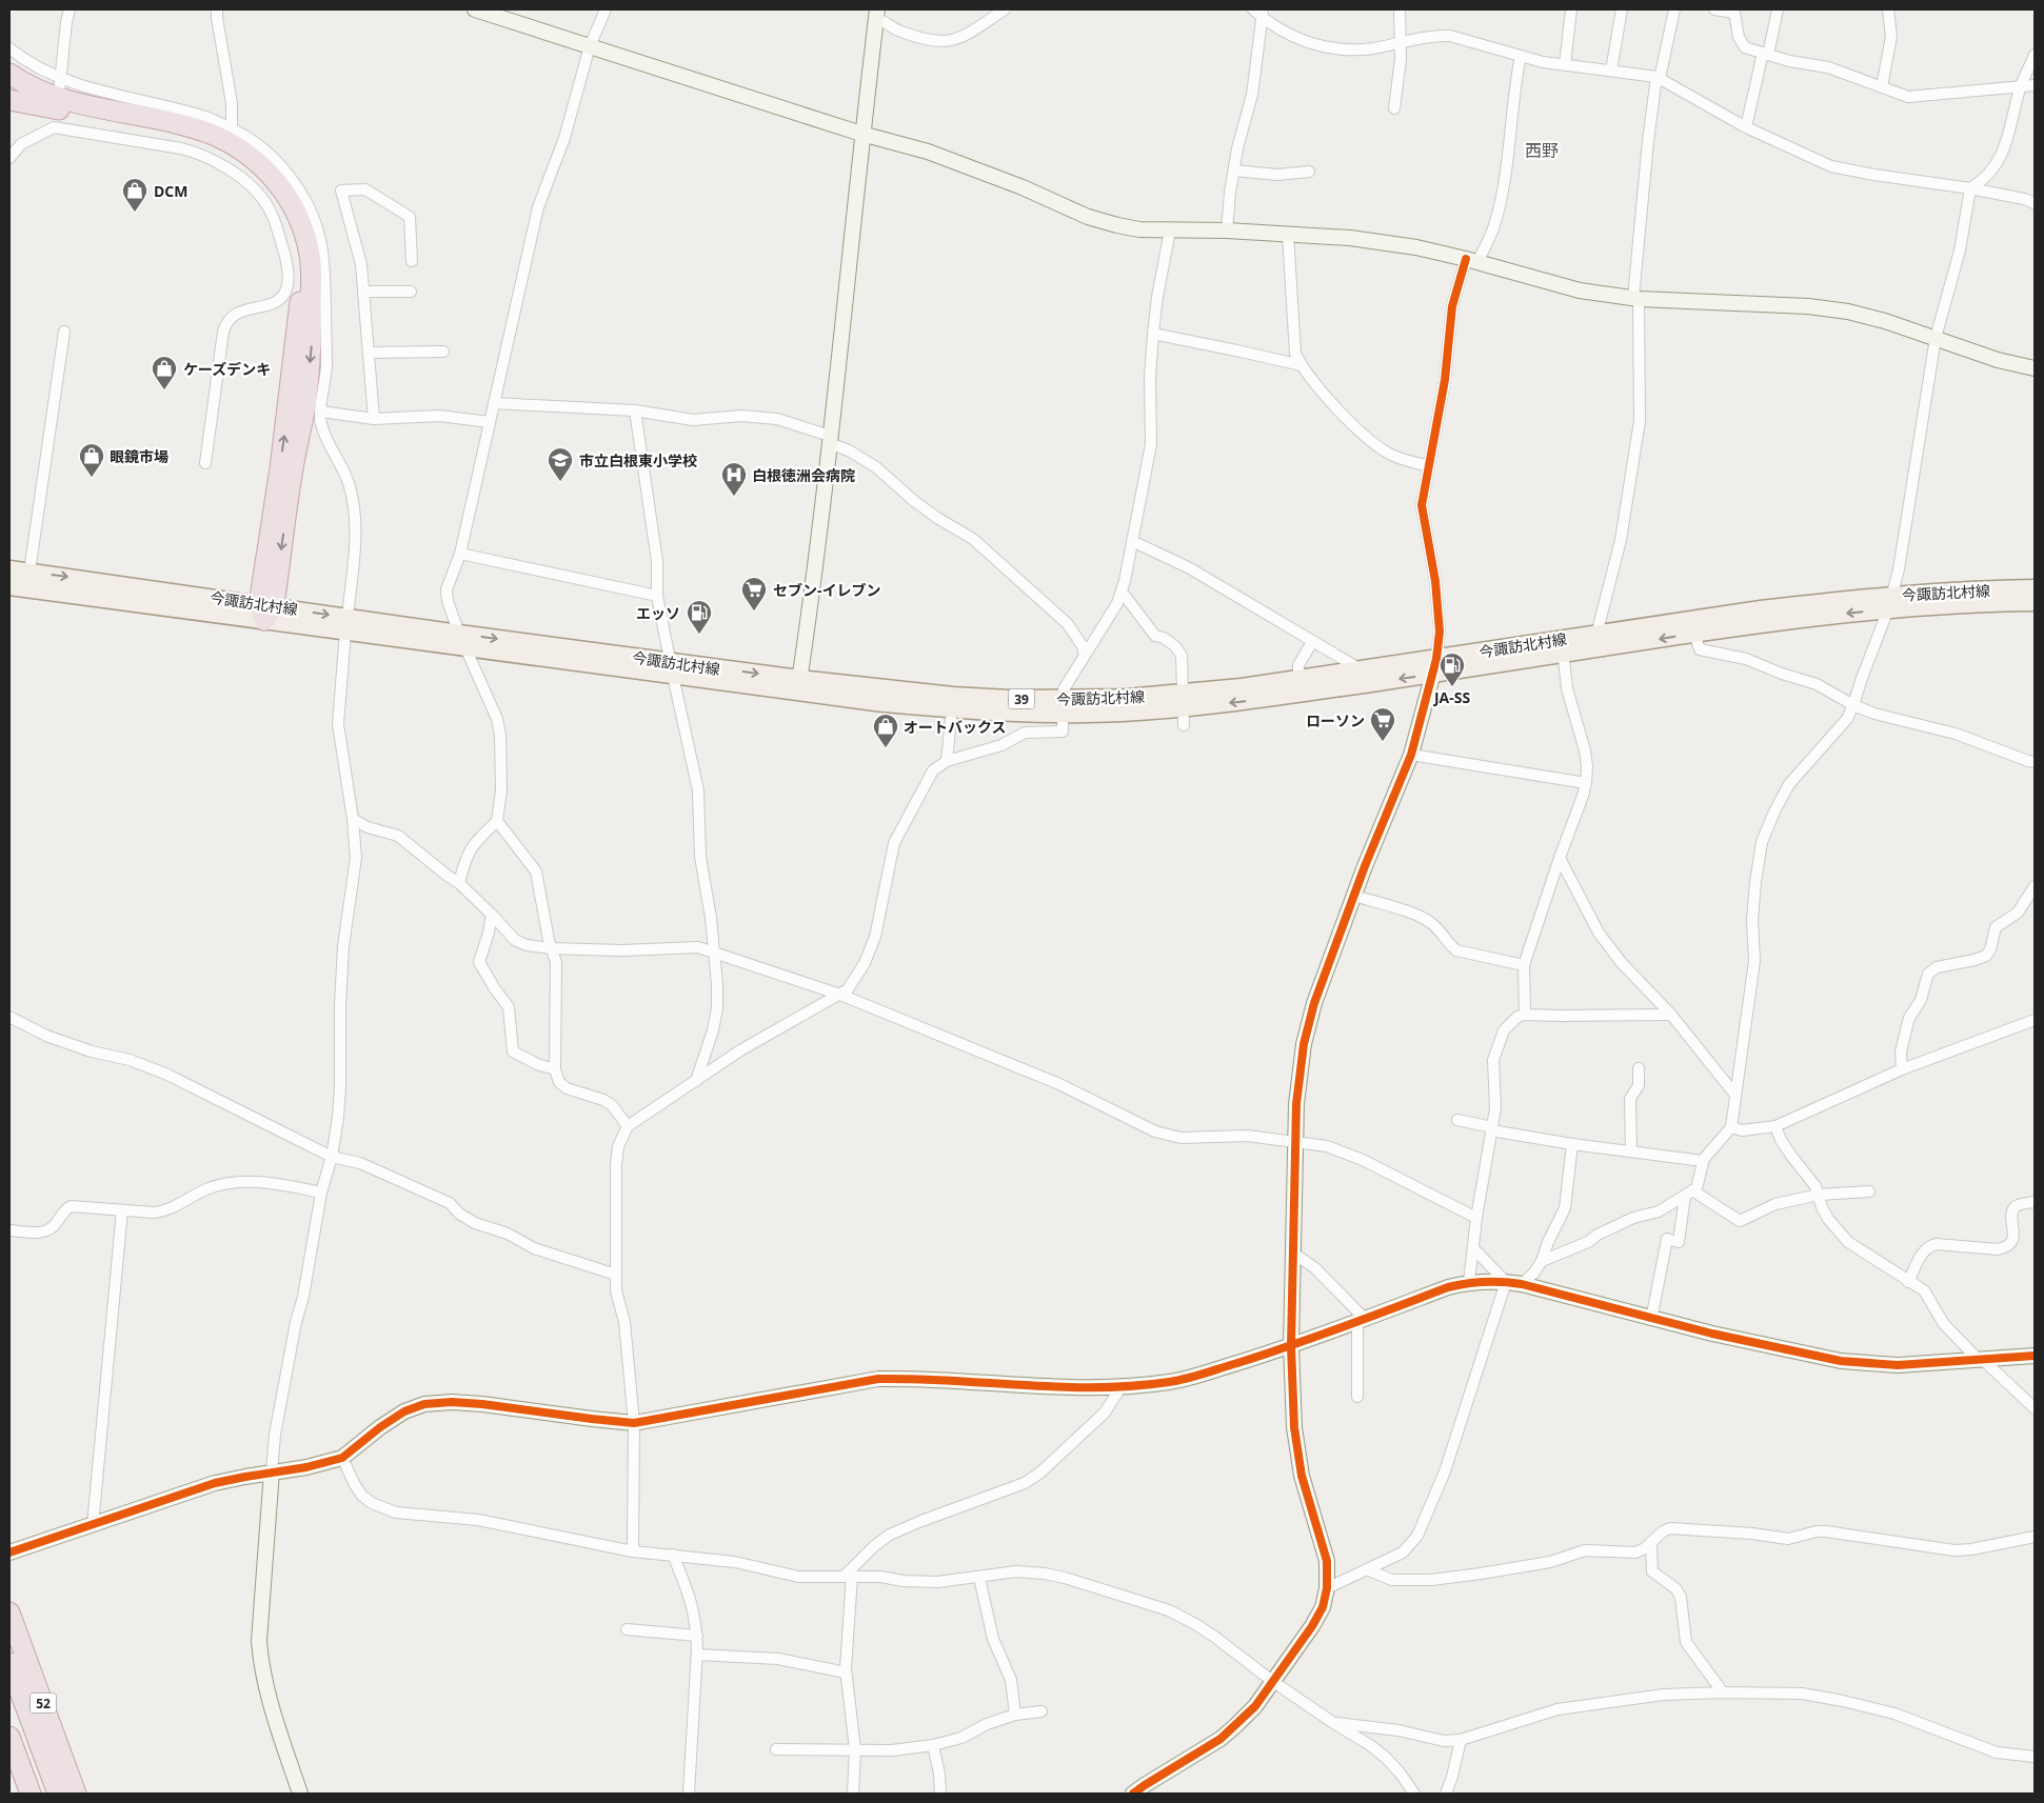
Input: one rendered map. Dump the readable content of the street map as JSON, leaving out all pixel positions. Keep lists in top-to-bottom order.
{
  "streets": {
    "highway": ["52"],
    "main road": ["今諏訪北村線", "39"]
  },
  "districts": ["西野"],
  "places": {
    "shop": [
      "DCM",
      "ケーズデンキ",
      "眼鏡市場",
      "オートバックス"
    ],
    "school or university": ["市立白根東小学校"],
    "hospital": ["白根徳洲会病院"],
    "supermarket": ["セブン-イレブン", "ローソン"],
    "fuel station": ["エッソ", "JA-SS"]
  }
}
